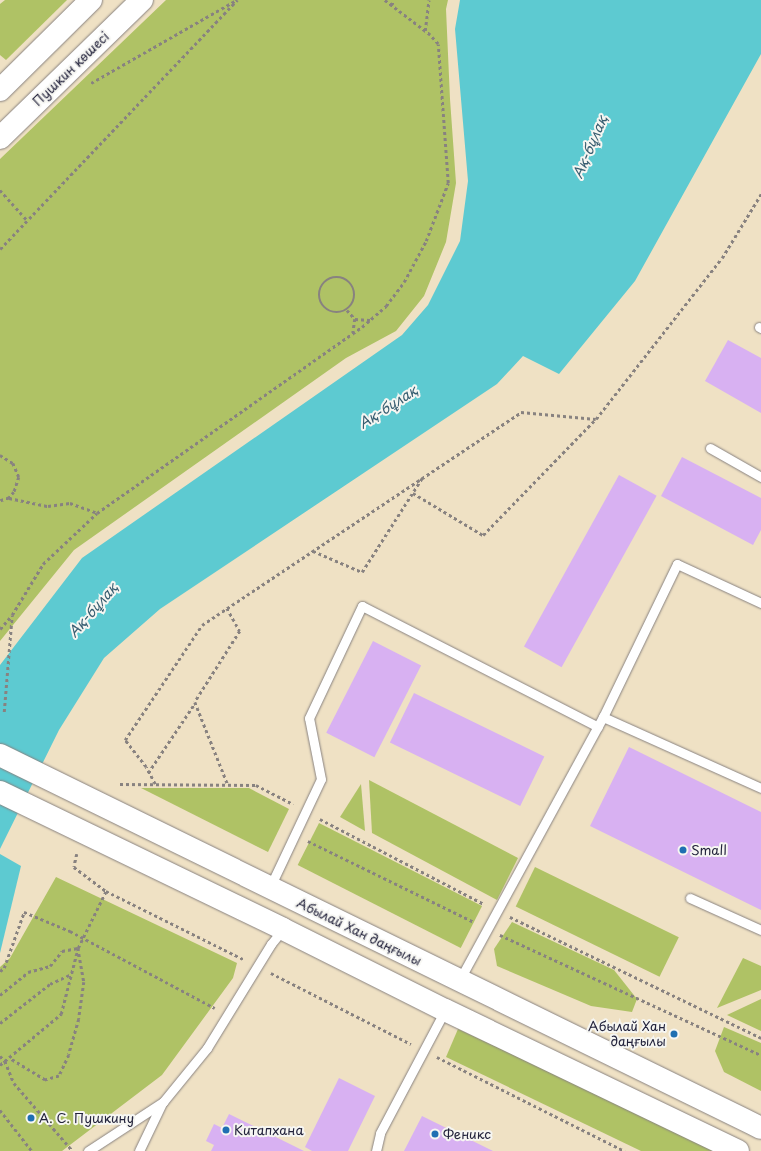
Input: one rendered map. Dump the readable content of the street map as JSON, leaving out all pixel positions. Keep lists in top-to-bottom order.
{
  "streets": {
    "main road": ["Пушкин көшесі", "Абылай Хан даңғылы"]
  },
  "water": ["Ақ-бұлақ"],
  "places": [
    "Small",
    "Абылай Хан даңғылы",
    "А. С. Пушкину",
    "Китапхана",
    "Феникс"
  ]
}
